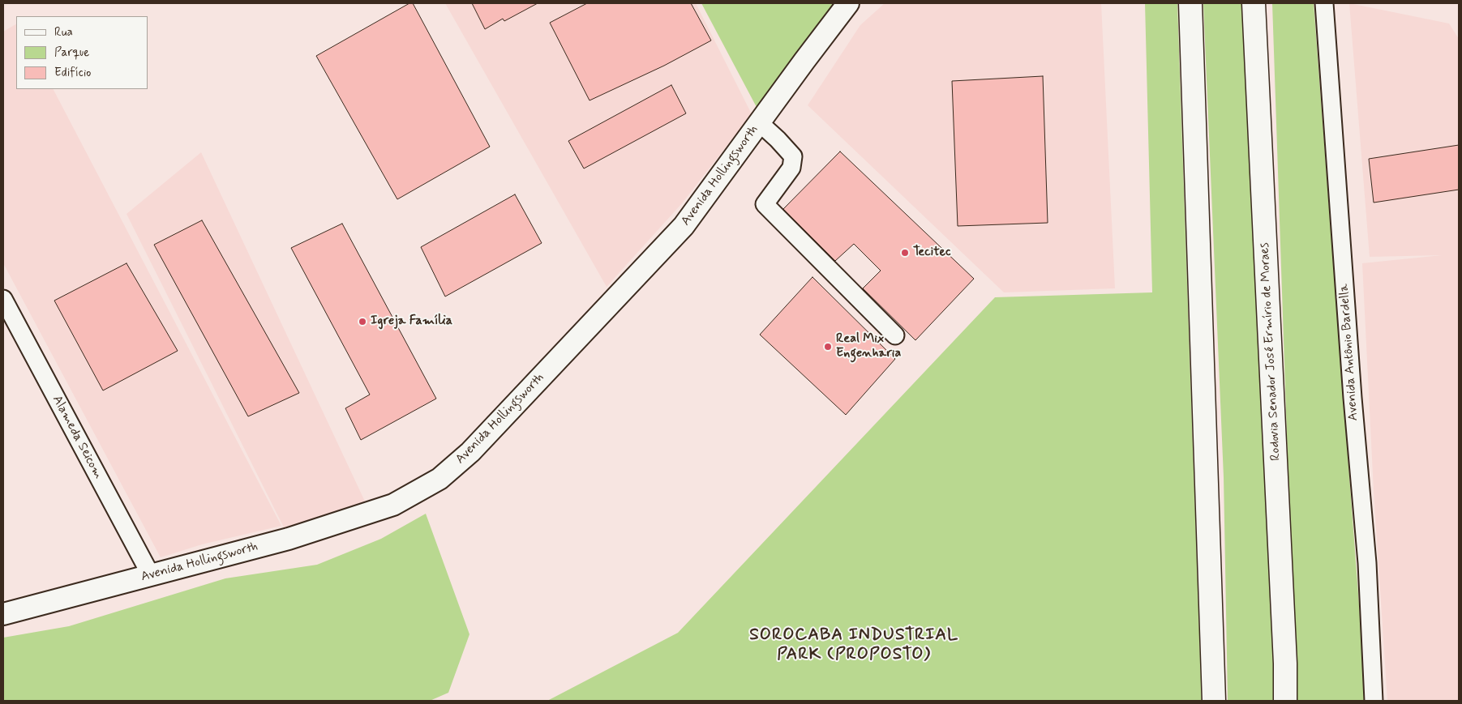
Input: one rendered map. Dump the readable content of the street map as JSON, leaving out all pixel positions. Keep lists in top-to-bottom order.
{
  "streets": {
    "highway": ["Rodovia Senador José Ermírio de Moraes"],
    "main road": ["Avenida Hollingsworth"],
    "street": ["Avenida Antônio Bardella", "Alameda Seicom"]
  },
  "crossings": [
    ["Avenida Hollingsworth", "Alameda Seicom"]
  ],
  "districts": ["SOROCABA INDUSTRIAL PARK (PROPOSTO)"],
  "places": ["Tecitec", "Igreja Família", "Real Mix Engenharia"],
  "legend": ["Rua", "Parque", "Edifício"]
}
